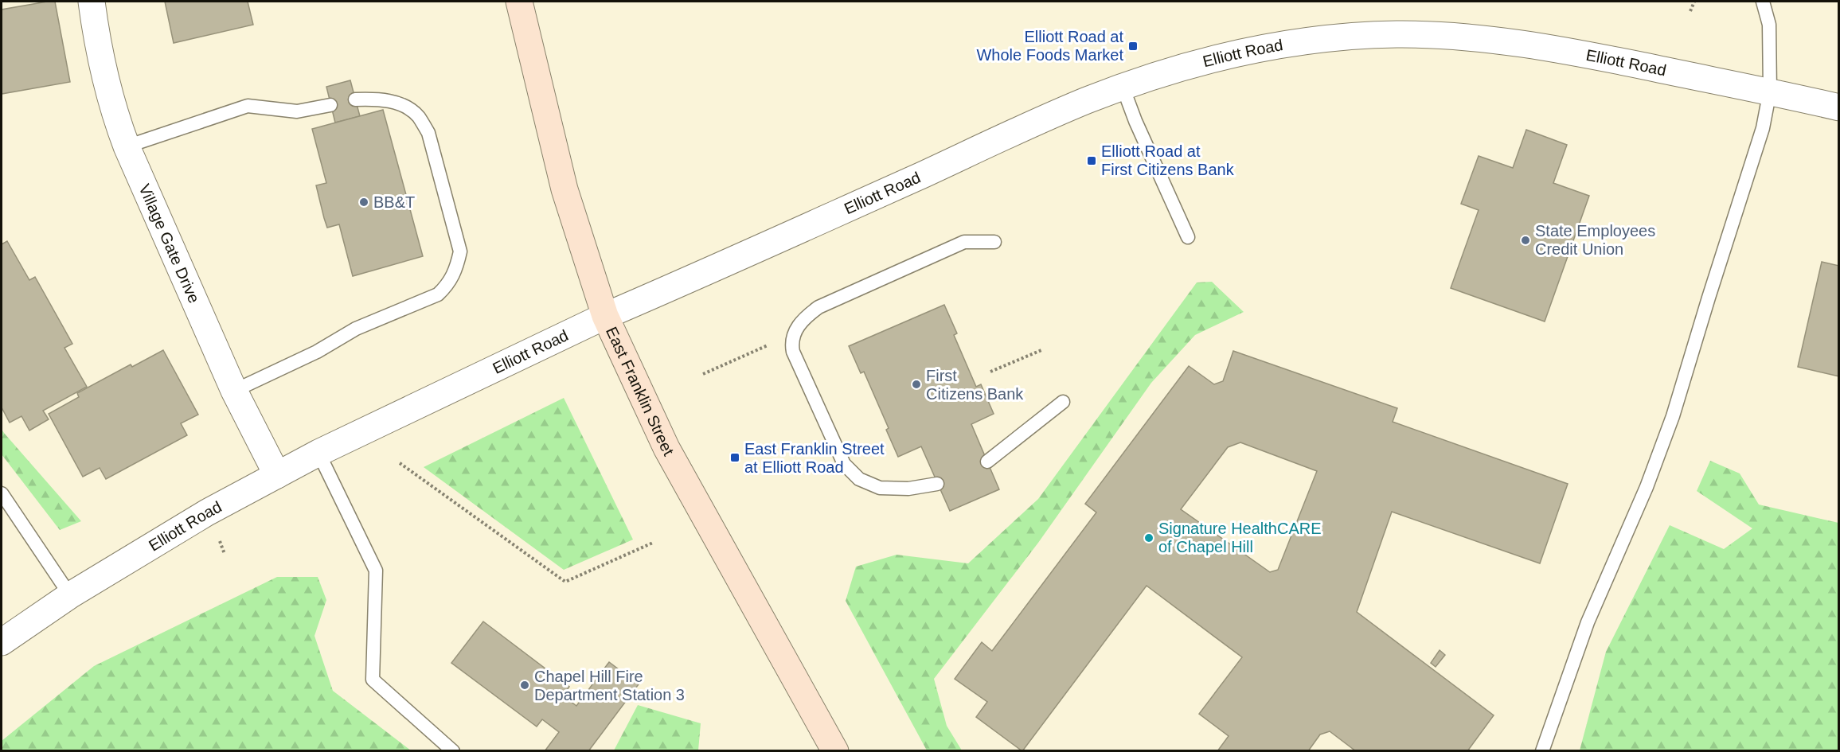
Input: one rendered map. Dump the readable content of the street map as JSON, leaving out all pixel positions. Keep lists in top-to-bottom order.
{
  "streets": {
    "main road": ["East Franklin Street"],
    "street": ["Elliott Road", "Village Gate Drive"]
  },
  "crossings": [
    ["Elliott Road", "Village Gate Drive"],
    ["Elliott Road", "East Franklin Street"]
  ],
  "places": {
    "transit": ["Elliott Road at Whole Foods Market", "Elliott Road at First Citizens Bank", "East Franklin Street at Elliott Road"],
    "other": [
      "BB&T",
      "State Employees Credit Union",
      "First Citizens Bank",
      "Signature HealthCARE of Chapel Hill",
      "Chapel Hill Fire Department Station 3"
    ]
  }
}
